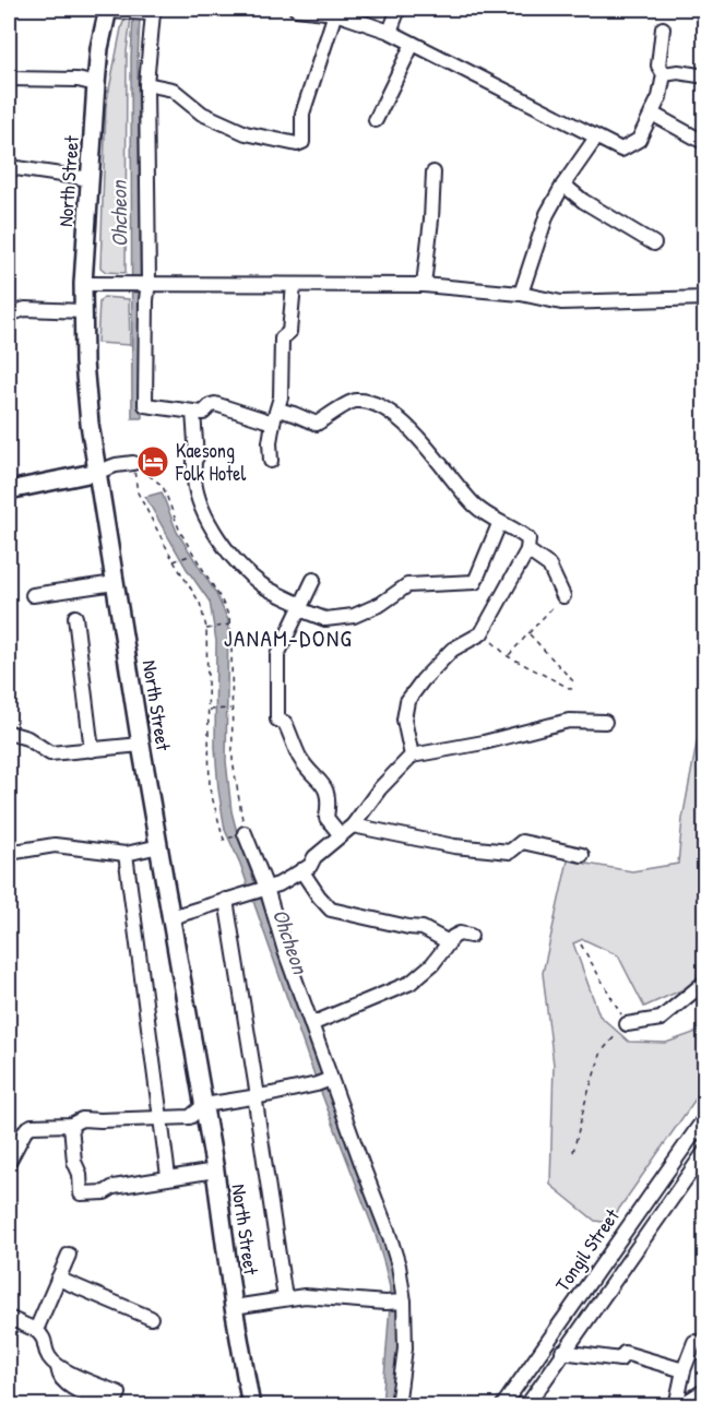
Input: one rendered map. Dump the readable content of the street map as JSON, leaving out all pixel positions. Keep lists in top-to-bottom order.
{
  "streets": {
    "main road": ["North Street"],
    "street": ["Tongil Street"]
  },
  "districts": ["JANAM-DONG"],
  "water": ["Ohcheon"],
  "places": {
    "hotel": ["Kaesong Folk Hotel"]
  }
}
